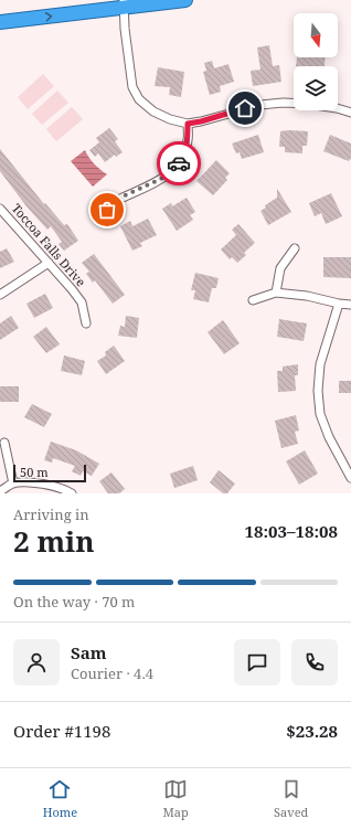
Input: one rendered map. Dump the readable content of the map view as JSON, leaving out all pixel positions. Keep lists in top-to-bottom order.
{
  "streets": {
    "street": ["Toccoa Falls Drive"]
  },
  "scale_bar": "50 m",
  "north": "bottom",
  "page": {
    "scale": "50 m",
    "heading": ["2 min", "Arriving in", "18:03–18:08"],
    "panel": [
      "Sam",
      "Courier · 4.4",
      "Order #1198",
      "$23.28"
    ],
    "bar": "On the way · 70 m",
    "tabs": ["Home", "Map", "Saved"]
  }
}
